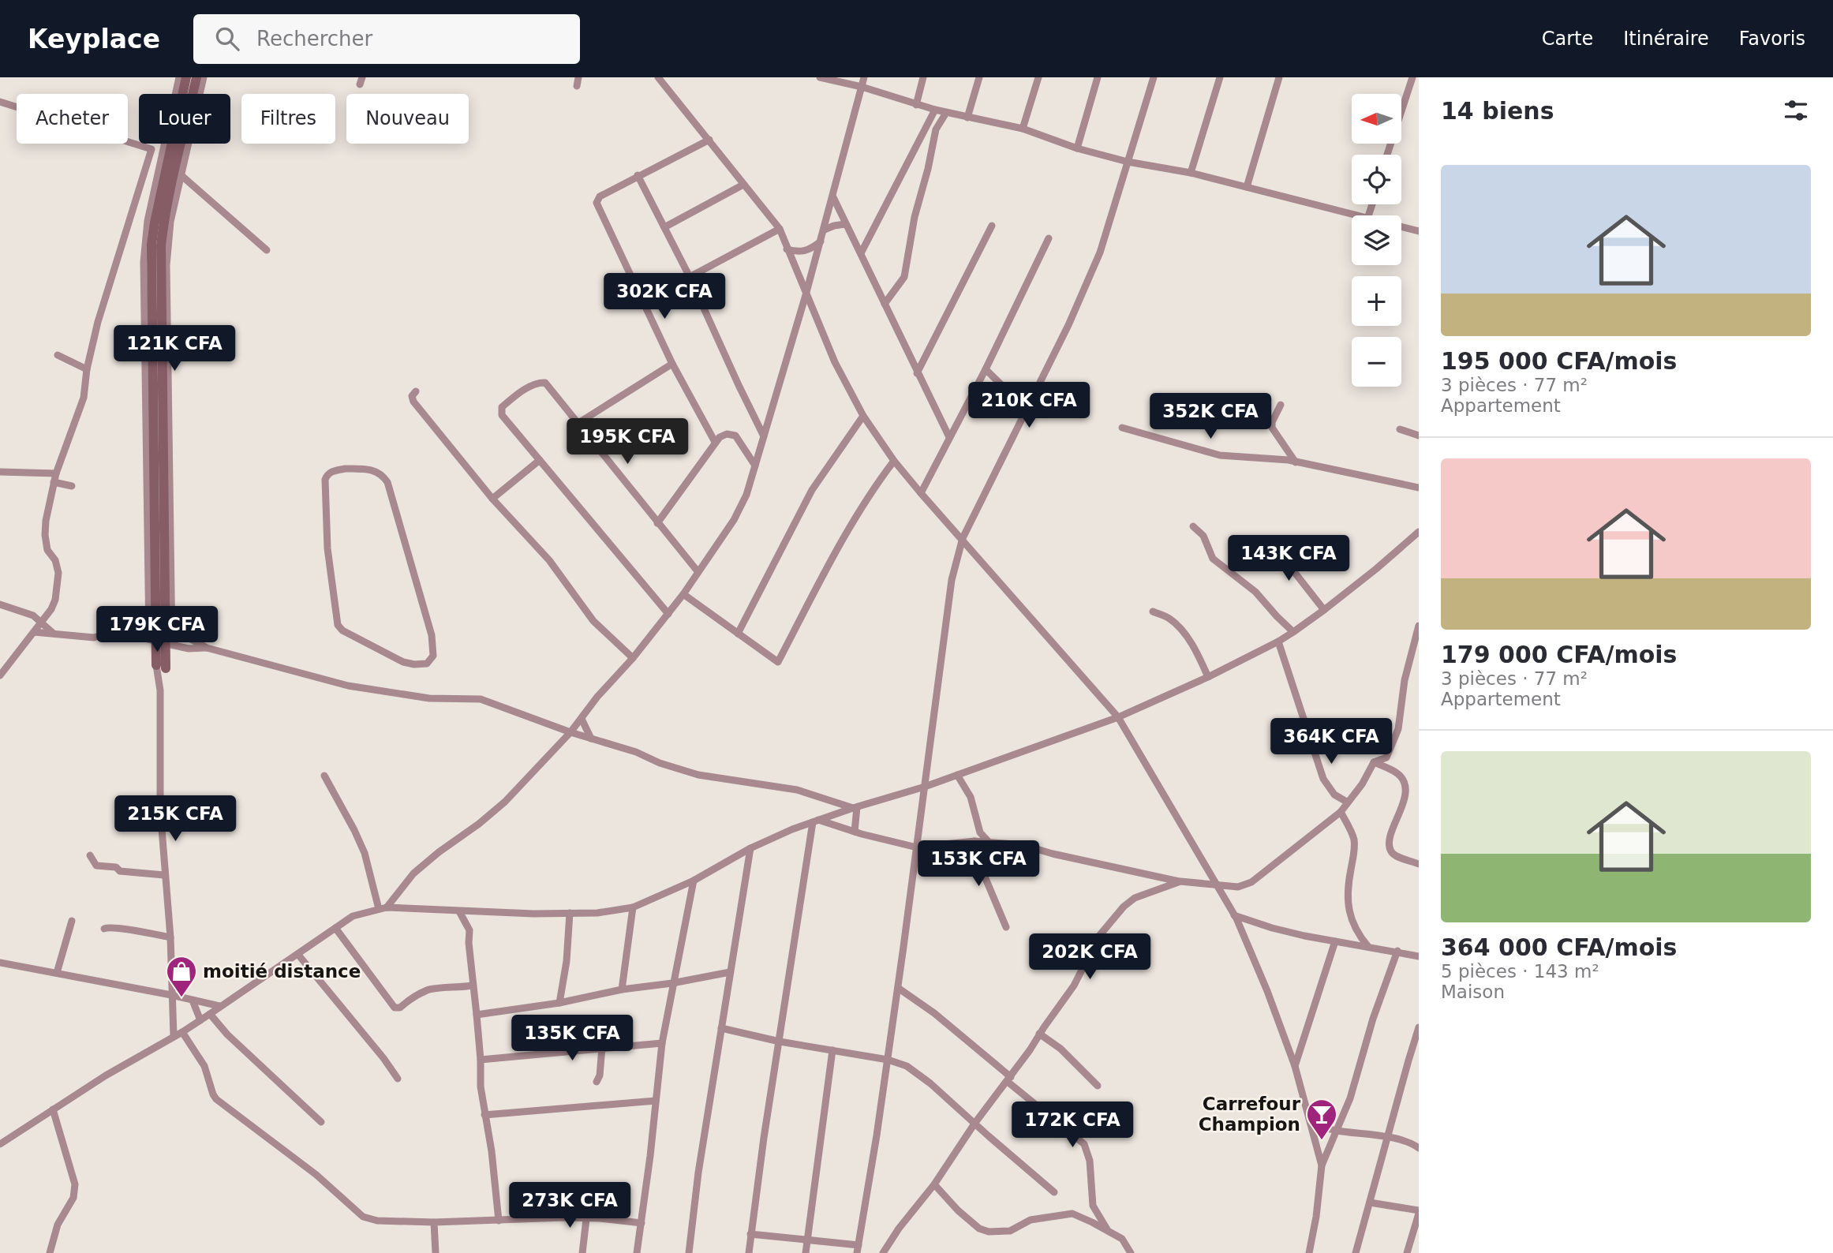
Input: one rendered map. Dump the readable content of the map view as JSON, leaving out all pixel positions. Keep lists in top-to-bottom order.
{
  "places": {
    "shop": ["moitié distance"],
    "bar": ["Carrefour Champion"]
  },
  "north": "left",
  "page": {
    "header": "Keyplace",
    "search": "Rechercher",
    "nav": ["Carte", "Itinéraire", "Favoris"],
    "heading": "14 biens",
    "map_buttons": ["+", "−"],
    "chip": [
      "Acheter",
      "Louer",
      "Filtres",
      "Nouveau"
    ],
    "list": [
      {
        "name": "195 000 CFA/mois",
        "note": "3 pièces · 77 m² · Appartement"
      },
      {
        "name": "179 000 CFA/mois",
        "note": "3 pièces · 77 m² · Appartement"
      },
      {
        "name": "364 000 CFA/mois",
        "note": "5 pièces · 143 m² · Maison"
      }
    ],
    "price": [
      "302K CFA",
      "121K CFA",
      "210K CFA",
      "352K CFA",
      "195K CFA",
      "143K CFA",
      "179K CFA",
      "364K CFA",
      "215K CFA",
      "153K CFA",
      "202K CFA",
      "135K CFA",
      "172K CFA",
      "273K CFA"
    ]
  }
}
